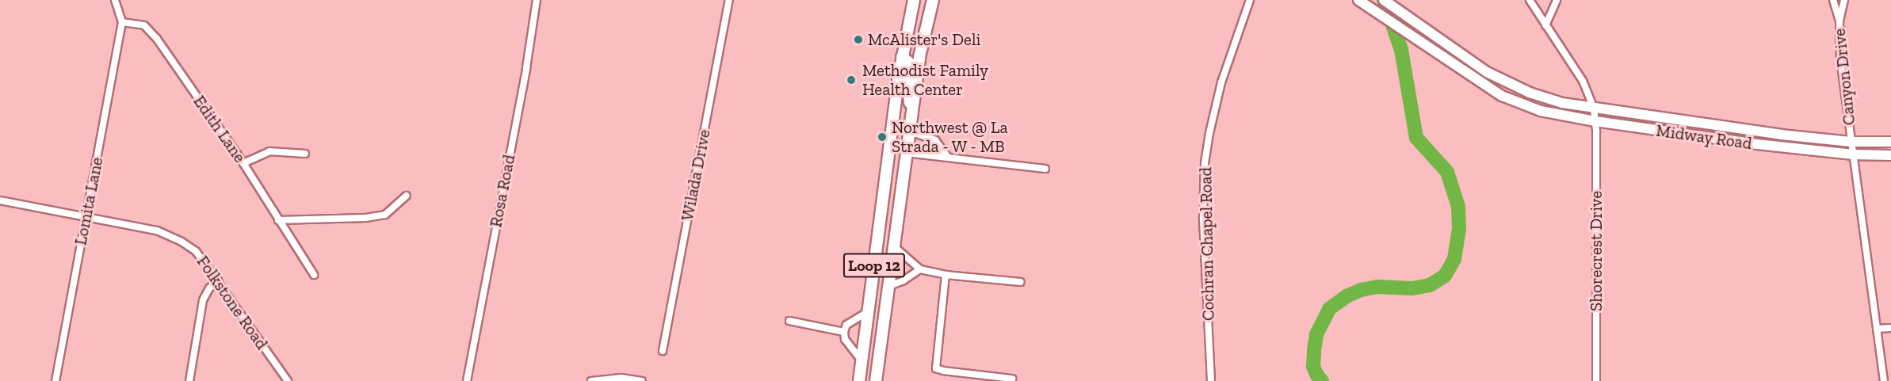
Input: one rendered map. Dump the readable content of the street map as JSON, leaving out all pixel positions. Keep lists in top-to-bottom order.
{
  "streets": {
    "main road": ["Midway Road", "Loop 12"],
    "street": [
      "Canyon Drive",
      "Edith Lane",
      "Wilada Drive",
      "Rosa Road",
      "Lomita Lane",
      "Cochran Chapel Road",
      "Shorecrest Drive",
      "Folkstone Road"
    ]
  },
  "crossings": [
    ["Canyon Drive", "Midway Road"],
    ["Edith Lane", "Lomita Lane"],
    ["Midway Road", "Shorecrest Drive"],
    ["Lomita Lane", "Folkstone Road"]
  ],
  "places": ["McAlister's Deli", "Methodist Family Health Center", "Northwest @ La Strada - W - MB"]
}
